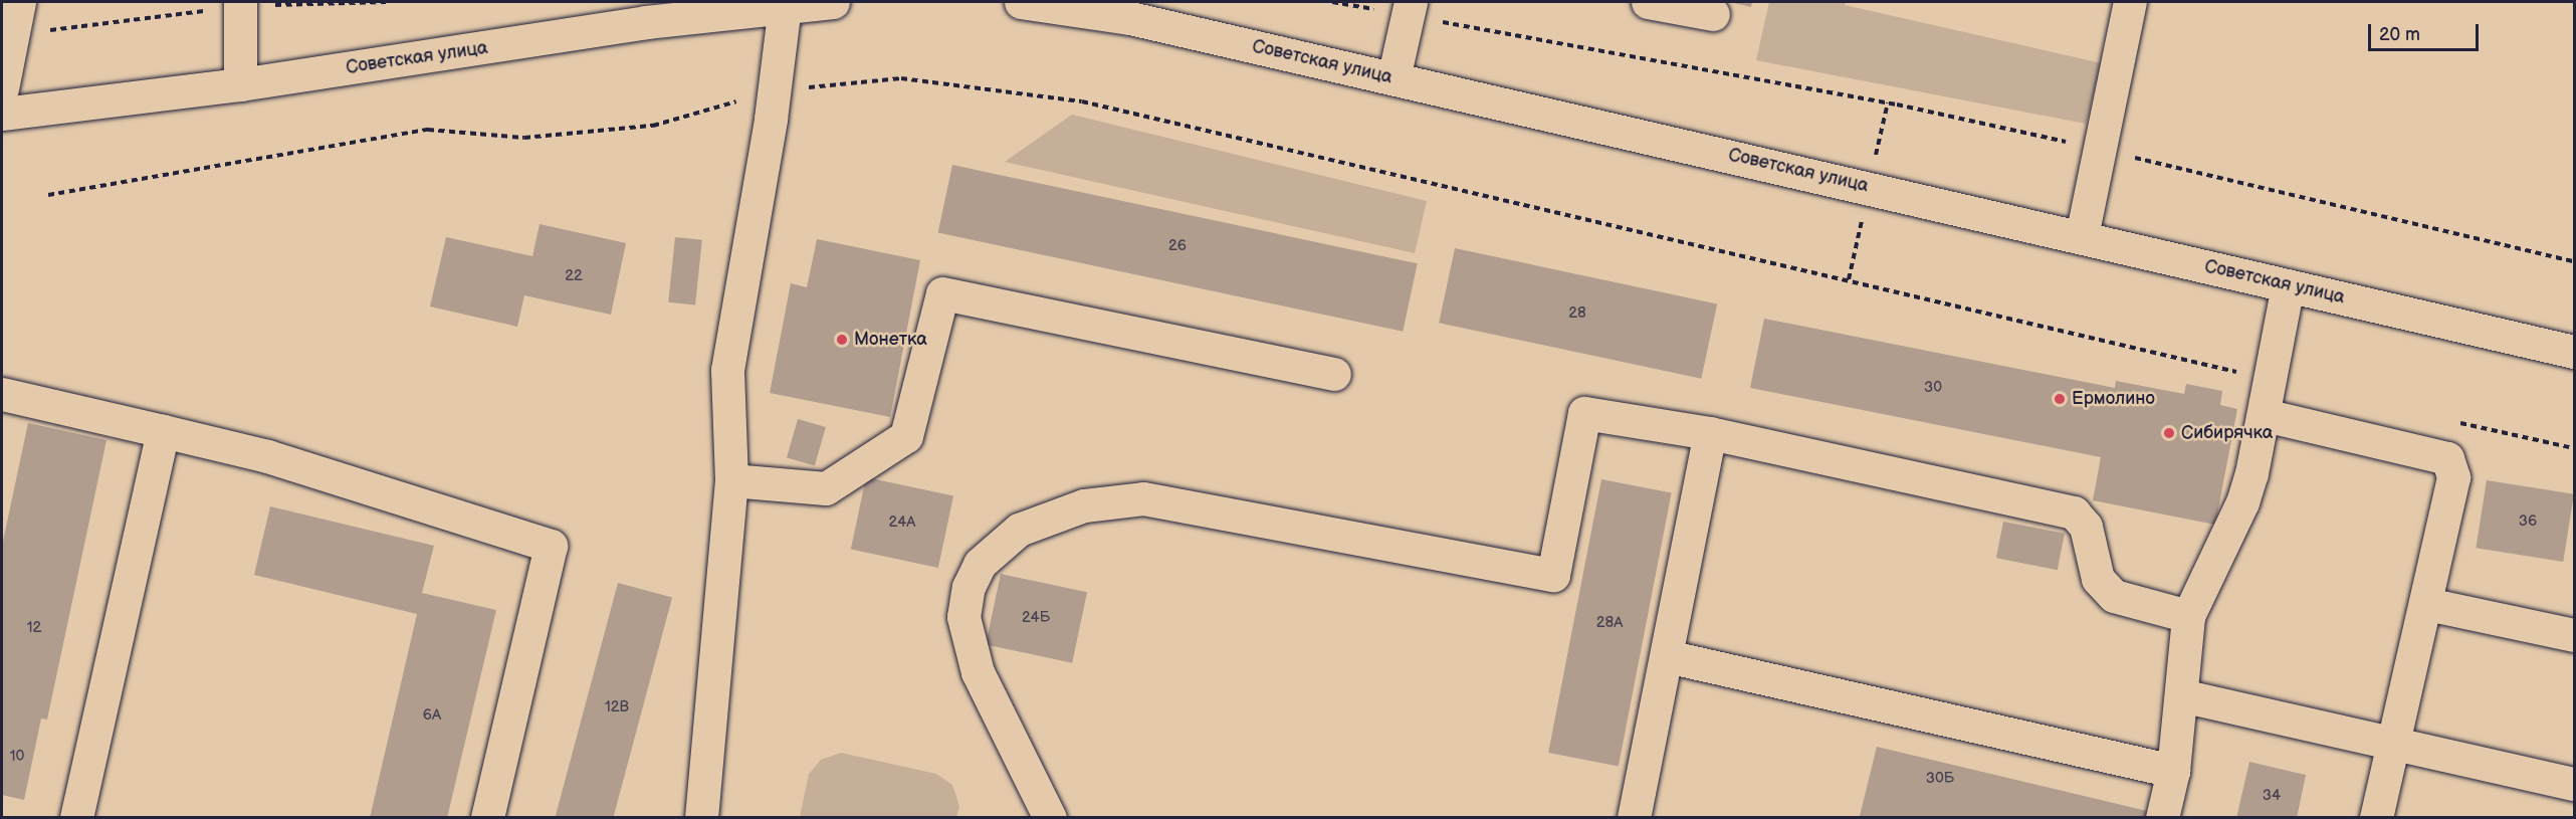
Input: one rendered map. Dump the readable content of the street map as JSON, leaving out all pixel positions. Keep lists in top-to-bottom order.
{
  "streets": {
    "main road": ["Советская улица"]
  },
  "places": ["Монетка", "Ермолино", "Сибирячка"],
  "house_numbers": [
    "26",
    "22",
    "28",
    "30",
    "36",
    "24А",
    "24Б",
    "28А",
    "12",
    "12В",
    "6А",
    "10",
    "30Б",
    "34"
  ],
  "scale_bar": "20 m"
}
